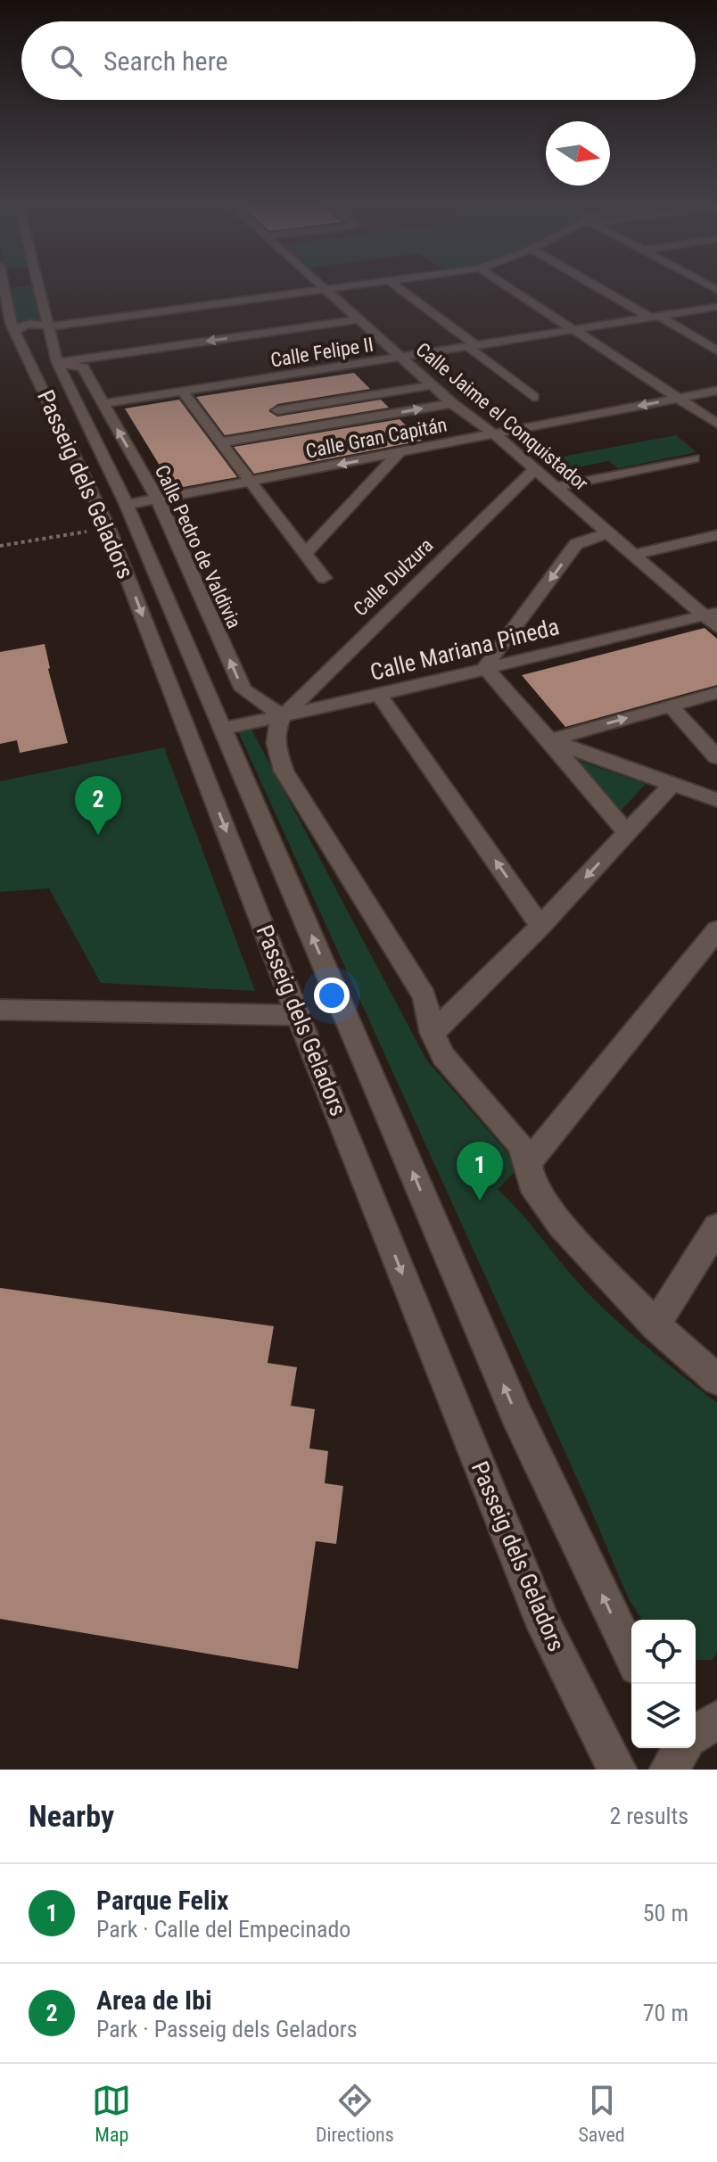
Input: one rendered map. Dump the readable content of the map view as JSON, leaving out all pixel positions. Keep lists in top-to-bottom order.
{
  "streets": {
    "street": [
      "Calle Felipe II",
      "Calle Jaime el Conquistador",
      "Calle Gran Capitán",
      "Passeig dels Geladors",
      "Calle Pedro de Valdivia",
      "Calle Dulzura",
      "Calle Mariana Pineda"
    ]
  },
  "crossings": [
    ["Calle Felipe II", "Calle Jaime el Conquistador"],
    ["Calle Felipe II", "Calle Pedro de Valdivia"],
    ["Calle Jaime el Conquistador", "Calle Gran Capitán"],
    ["Calle Jaime el Conquistador", "Calle Dulzura"],
    ["Calle Jaime el Conquistador", "Calle Mariana Pineda"],
    ["Calle Gran Capitán", "Calle Pedro de Valdivia"],
    ["Calle Pedro de Valdivia", "Calle Dulzura"],
    ["Calle Pedro de Valdivia", "Calle Mariana Pineda"],
    ["Calle Dulzura", "Calle Mariana Pineda"]
  ],
  "north": "right",
  "page": {
    "search": "Search here",
    "pins": ["2", "1"],
    "heading": ["Nearby", "2 results"],
    "list": [
      {
        "mark": "1",
        "name": "Parque Felix",
        "note": "Park · Calle del Empecinado",
        "value": "50 m"
      },
      {
        "mark": "2",
        "name": "Area de Ibi",
        "note": "Park · Passeig dels Geladors",
        "value": "70 m"
      }
    ],
    "nav": ["Map", "Directions", "Saved"]
  }
}
